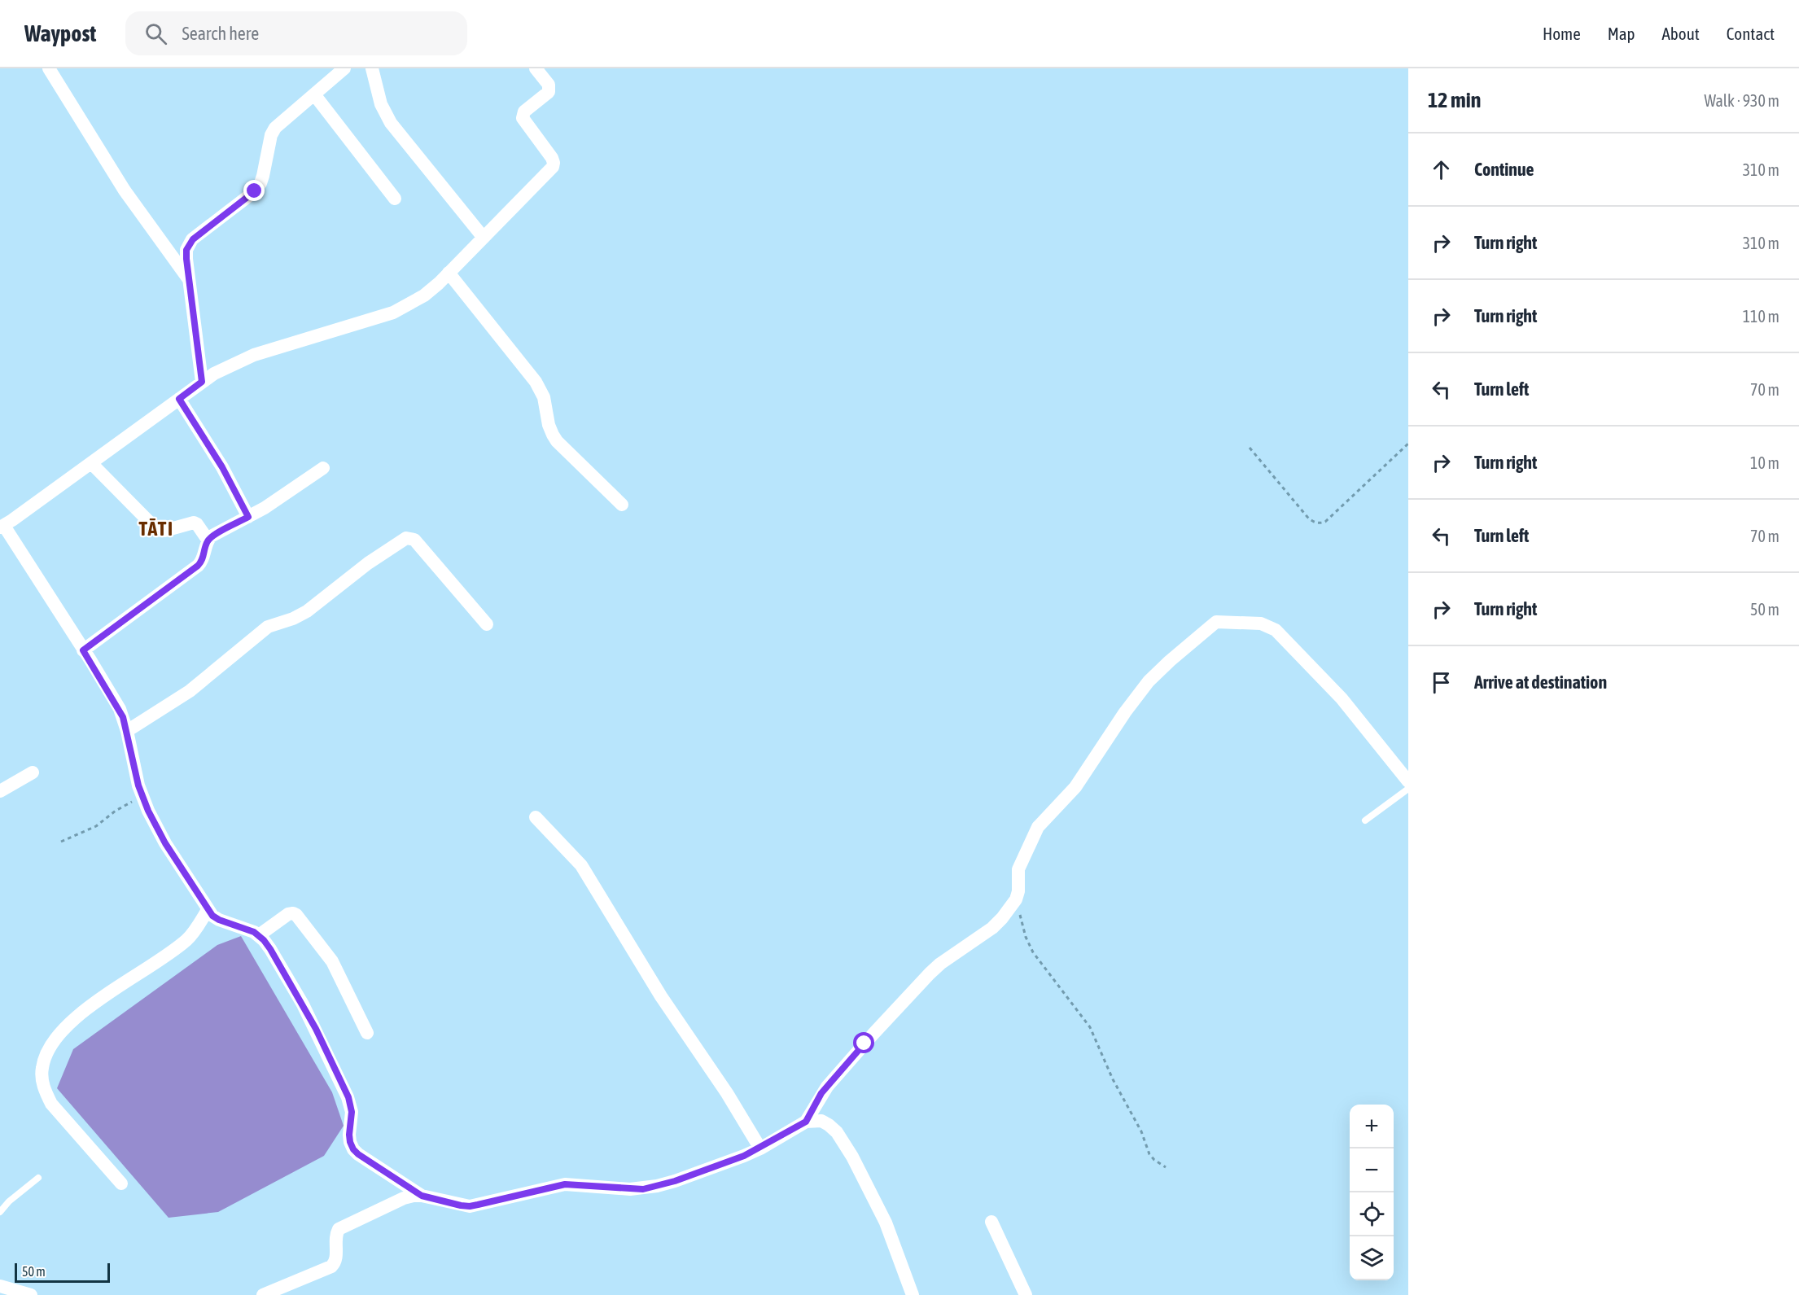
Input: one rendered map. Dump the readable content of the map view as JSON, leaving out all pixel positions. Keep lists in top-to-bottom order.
{
  "districts": ["TĀTI"],
  "scale_bar": "50 m",
  "page": {
    "header": "Waypost",
    "search": "Search here",
    "nav": [
      "Home",
      "Map",
      "About",
      "Contact"
    ],
    "heading": ["12 min", "Walk · 930 m"],
    "list": [
      ["Continue", "310 m"],
      ["Turn right", "310 m"],
      ["Turn right", "110 m"],
      ["Turn left", "70 m"],
      ["Turn right", "10 m"],
      ["Turn left", "70 m"],
      ["Turn right", "50 m"],
      "Arrive at destination"
    ],
    "map_buttons": ["+", "−"],
    "scale": "50 m"
  }
}
